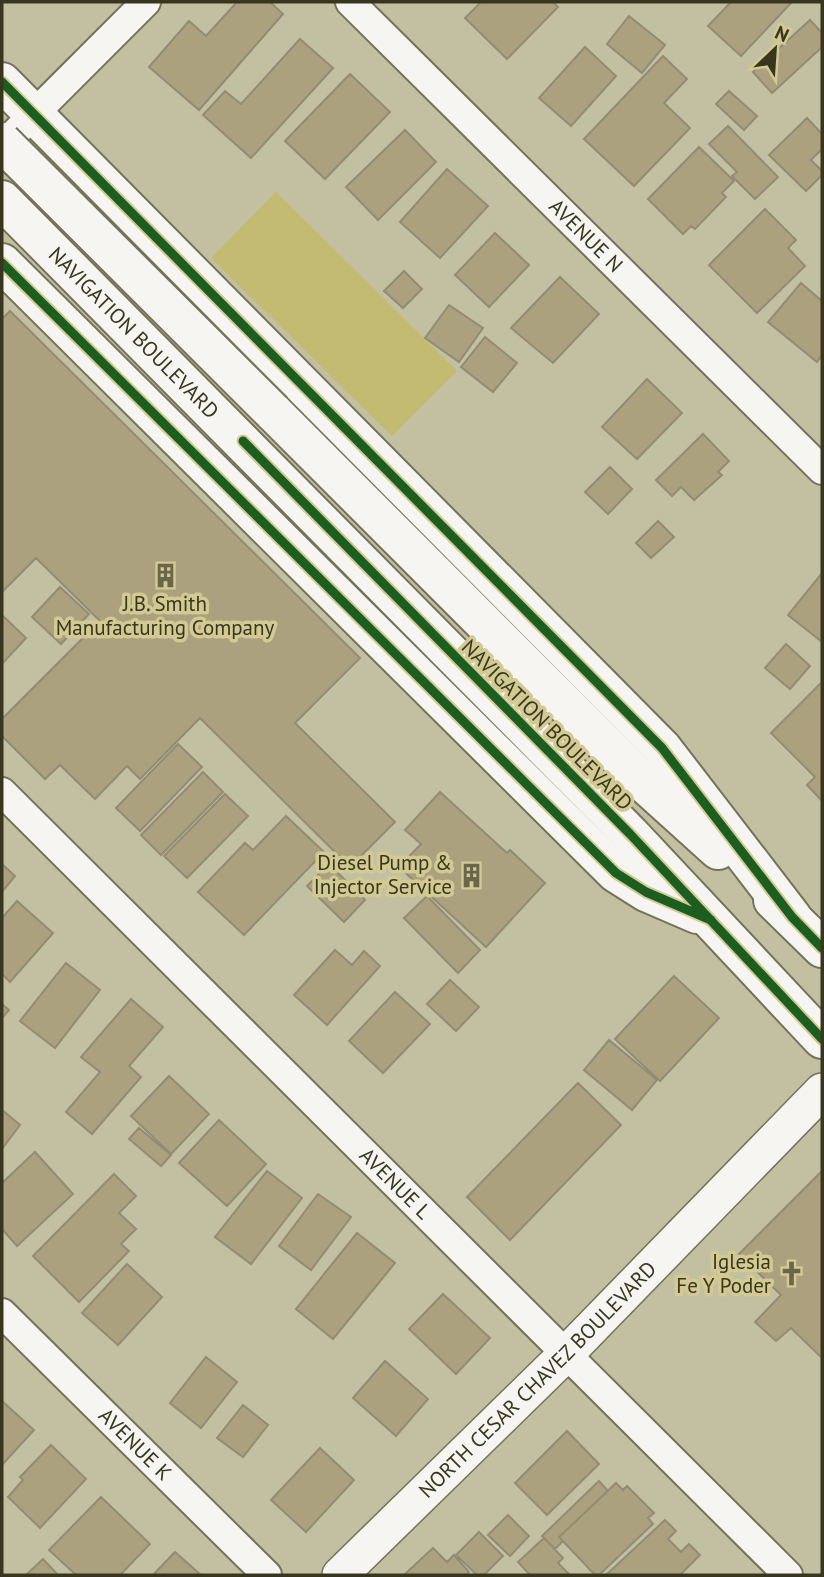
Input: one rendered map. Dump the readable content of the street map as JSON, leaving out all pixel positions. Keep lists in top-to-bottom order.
{
  "streets": {
    "main road": ["NAVIGATION BOULEVARD"],
    "street": [
      "AVENUE N",
      "AVENUE L",
      "NORTH CESAR CHAVEZ BOULEVARD",
      "AVENUE K"
    ]
  },
  "crossings": [
    ["AVENUE L", "NORTH CESAR CHAVEZ BOULEVARD"]
  ],
  "places": {
    "building": ["J.B. Smith Manufacturing Company", "Diesel Pump & Injector Service"],
    "church": ["Iglesia Fe Y Poder"]
  },
  "north": "top right"
}
